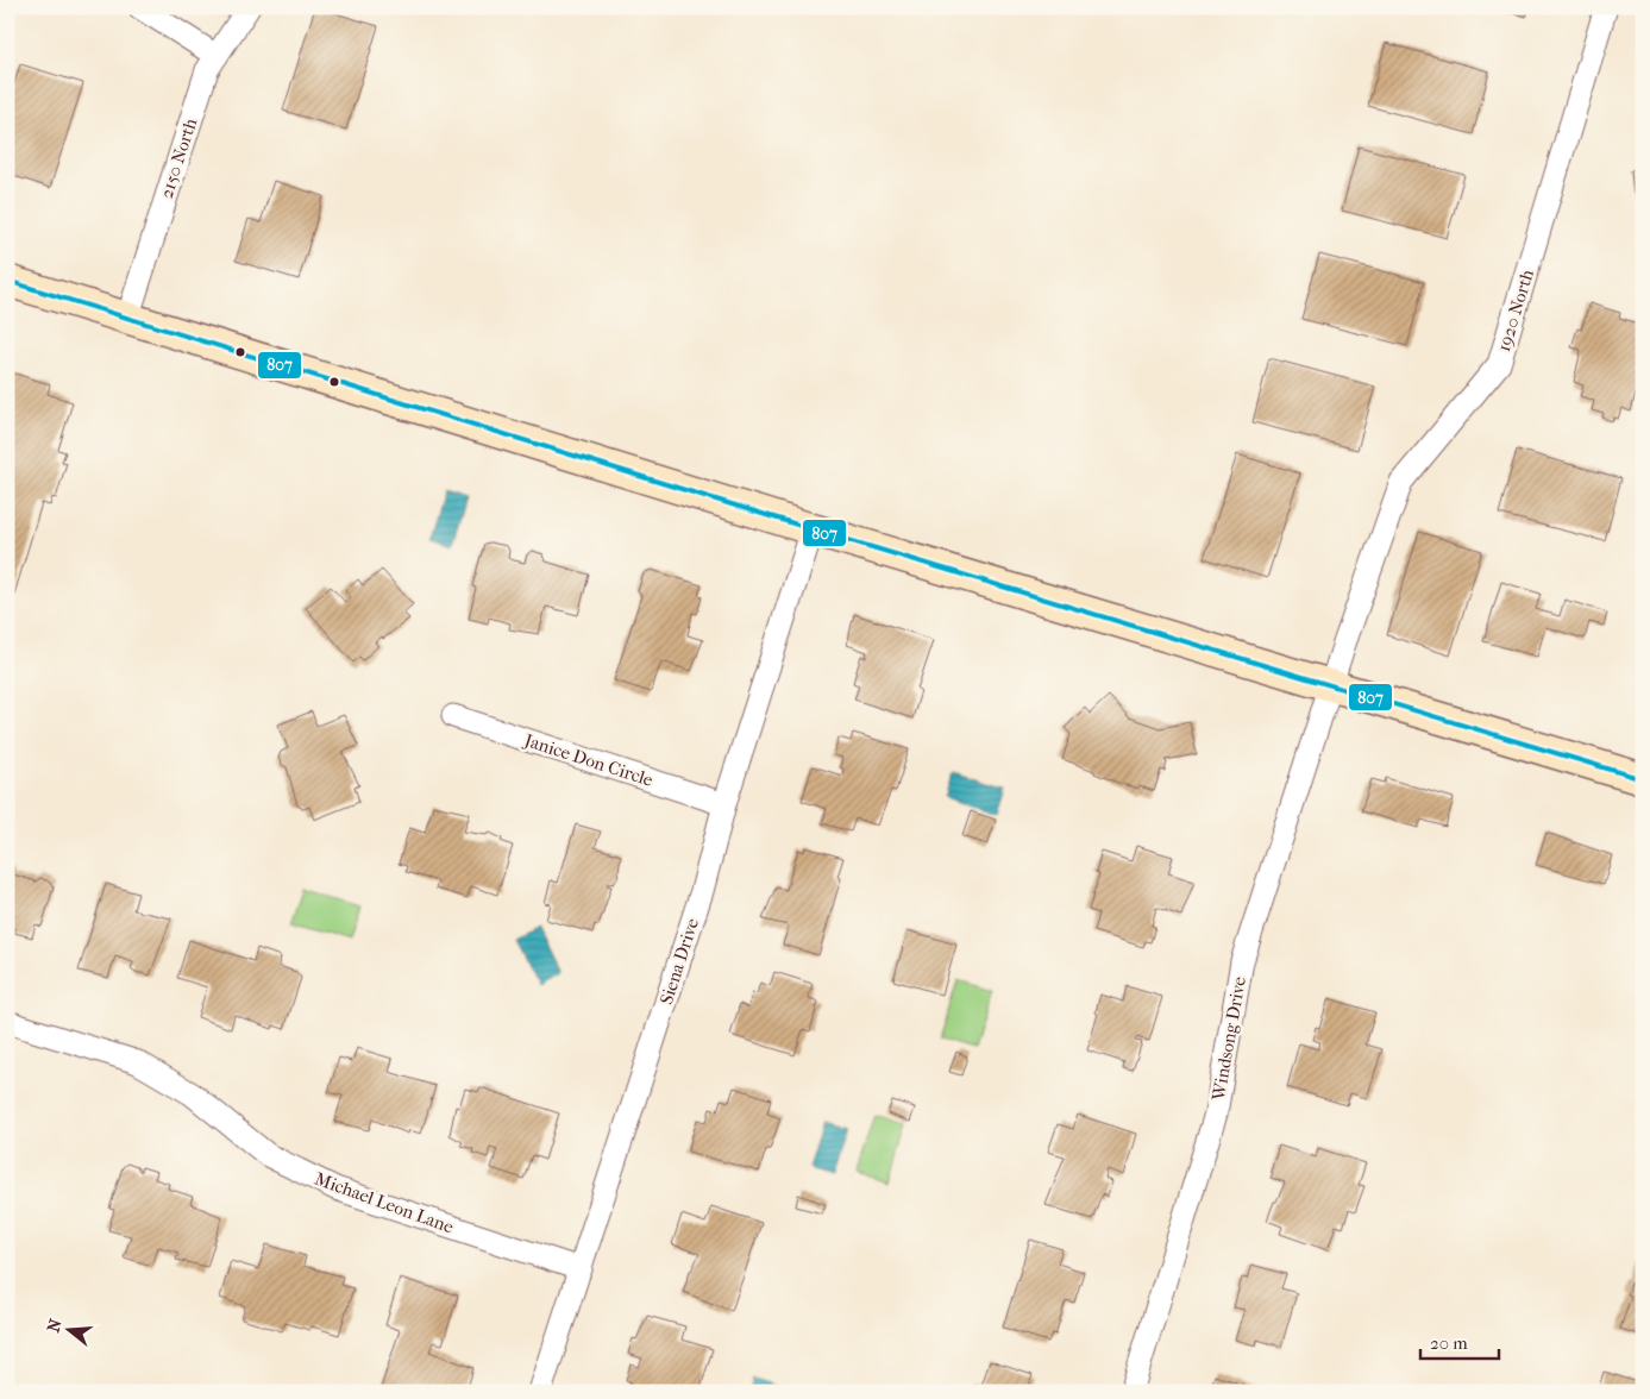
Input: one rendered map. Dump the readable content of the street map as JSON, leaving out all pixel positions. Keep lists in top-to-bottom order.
{
  "streets": {
    "street": [
      "2150 North",
      "1920 North",
      "Janice Don Circle",
      "Siena Drive",
      "Windsong Drive",
      "Michael Leon Lane"
    ]
  },
  "crossings": [
    ["1920 North", "Windsong Drive"],
    ["Janice Don Circle", "Siena Drive"],
    ["Siena Drive", "Michael Leon Lane"]
  ],
  "lines": ["transit line 807"],
  "scale_bar": "20 m",
  "north": "left"
}
